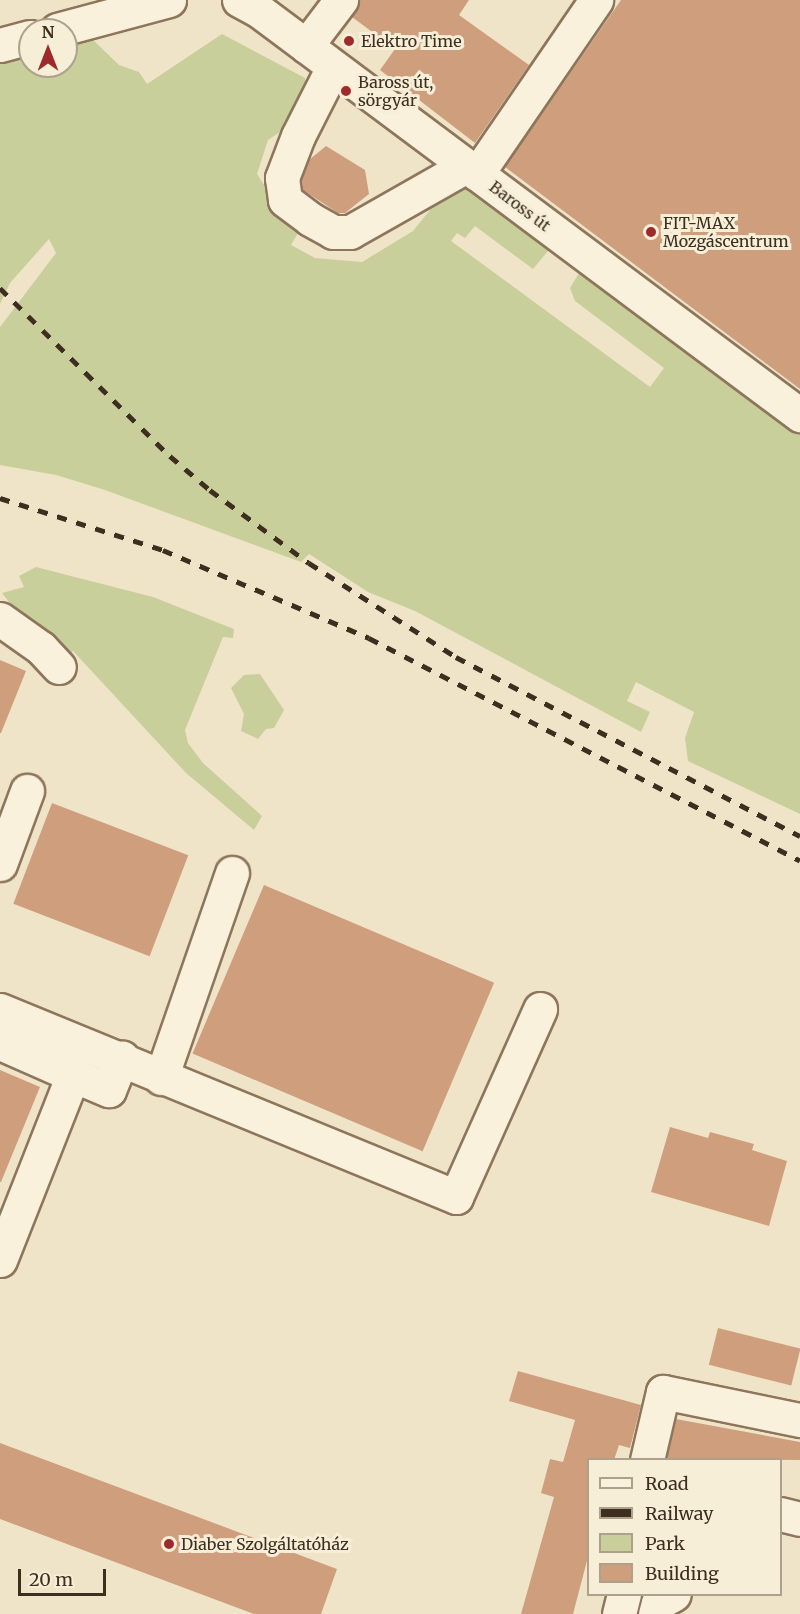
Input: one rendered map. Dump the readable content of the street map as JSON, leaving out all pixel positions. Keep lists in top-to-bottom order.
{
  "streets": {
    "street": ["Baross út"]
  },
  "places": [
    "Elektro Time",
    "Baross út, sörgyár",
    "FIT-MAX Mozgáscentrum",
    "Diaber Szolgáltatóház"
  ],
  "legend": [
    "Road",
    "Railway",
    "Park",
    "Building"
  ],
  "scale_bar": "20 m",
  "north": "top"
}
